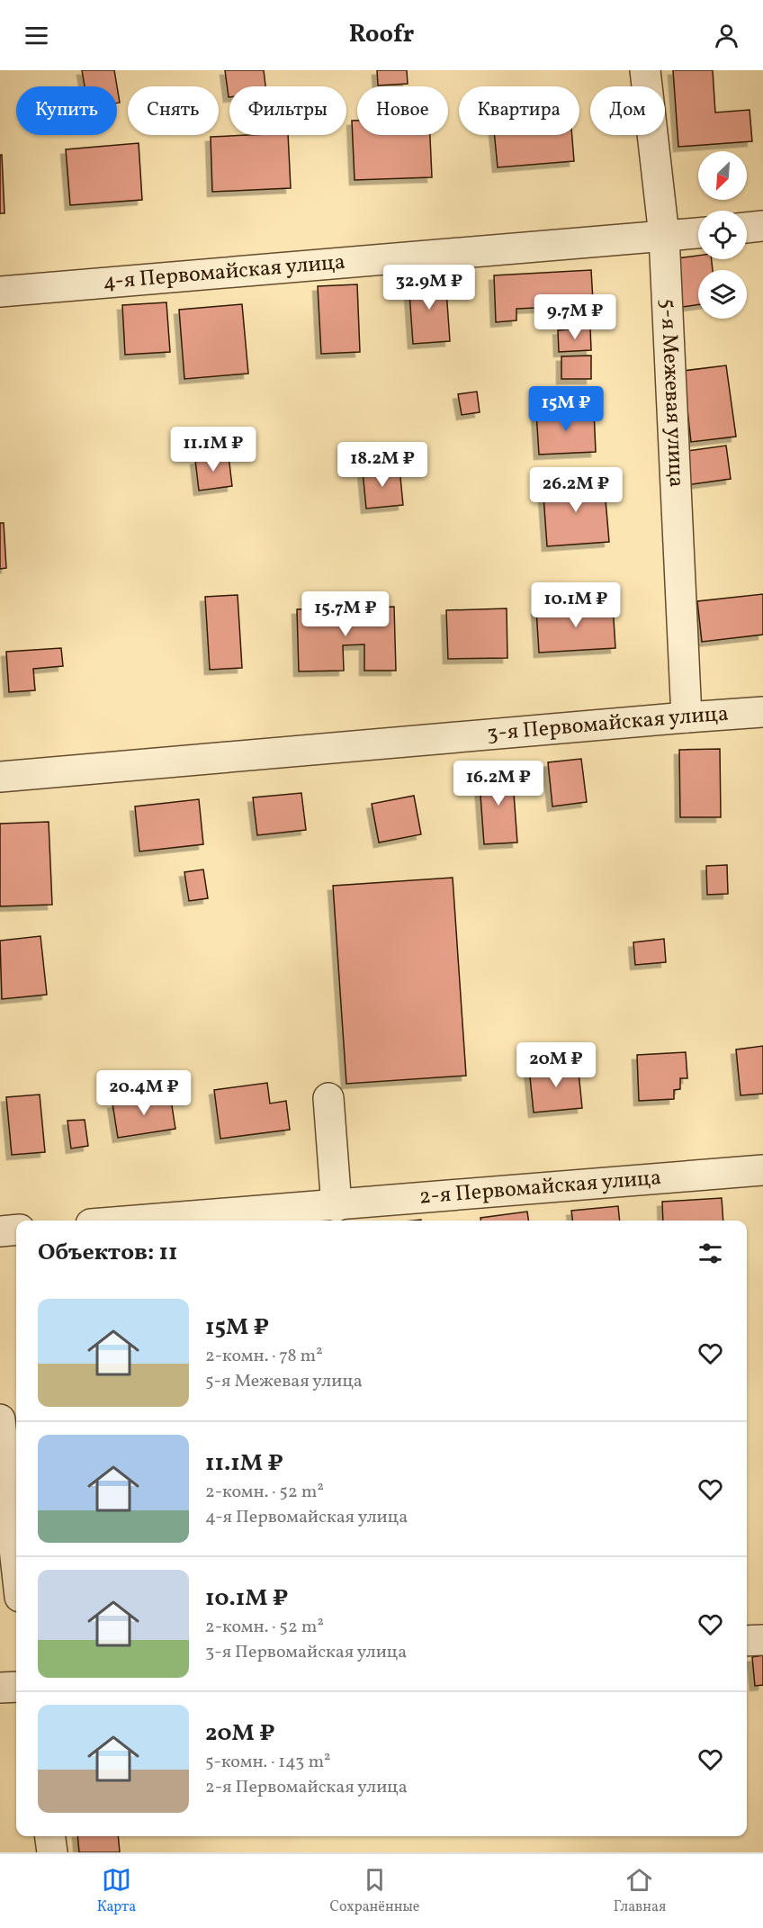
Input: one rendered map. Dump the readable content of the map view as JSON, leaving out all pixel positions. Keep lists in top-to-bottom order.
{
  "streets": {
    "street": [
      "4-я Первомайская улица",
      "5-я Межевая улица",
      "3-я Первомайская улица",
      "2-я Первомайская улица"
    ]
  },
  "crossings": [
    ["4-я Первомайская улица", "5-я Межевая улица"],
    ["5-я Межевая улица", "3-я Первомайская улица"]
  ],
  "north": "bottom left",
  "page": {
    "header": "Roofr",
    "chip": [
      "Купить",
      "Снять",
      "Фильтры",
      "Новое",
      "Квартира",
      "Дом"
    ],
    "price": [
      "32.9M ₽",
      "9.7M ₽",
      "15M ₽",
      "11.1M ₽",
      "18.2M ₽",
      "26.2M ₽",
      "10.1M ₽",
      "15.7M ₽",
      "16.2M ₽",
      "20M ₽",
      "20.4M ₽"
    ],
    "heading": "Объектов: 11",
    "list": [
      {
        "name": "15M ₽",
        "note": "2-комн. · 78 m² · 5-я Межевая улица"
      },
      {
        "name": "11.1M ₽",
        "note": "2-комн. · 52 m² · 4-я Первомайская улица"
      },
      {
        "name": "10.1M ₽",
        "note": "2-комн. · 52 m² · 3-я Первомайская улица"
      },
      {
        "name": "20M ₽",
        "note": "5-комн. · 143 m² · 2-я Первомайская улица"
      }
    ],
    "tabs": ["Карта", "Сохранённые", "Главная"]
  }
}
